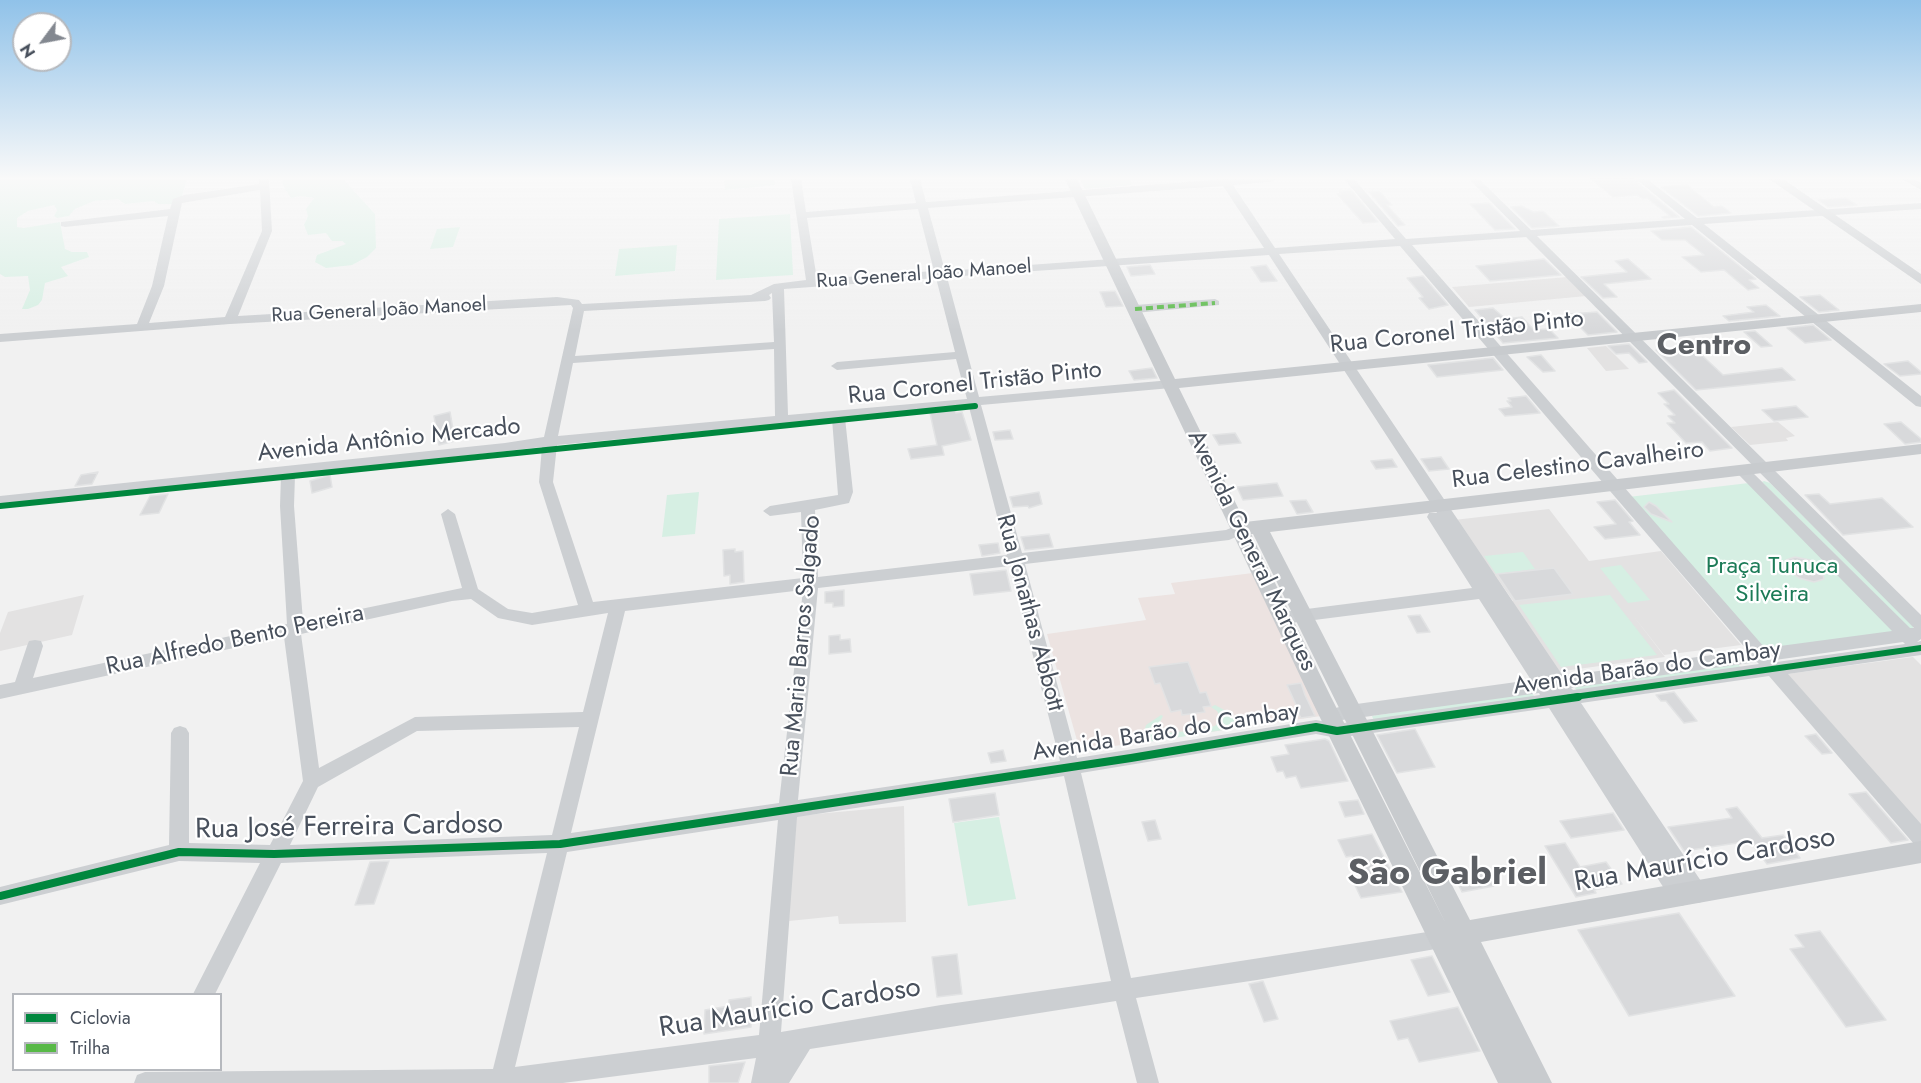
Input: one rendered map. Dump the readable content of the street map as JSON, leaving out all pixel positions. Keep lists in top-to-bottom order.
{
  "streets": {
    "main road": [
      "Rua Coronel Tristão Pinto",
      "Rua Celestino Cavalheiro",
      "Avenida General Marques",
      "Rua Maurício Cardoso"
    ],
    "street": [
      "Rua General João Manoel",
      "Avenida Antônio Mercado",
      "Rua Jonathas Abbott",
      "Rua Alfredo Bento Pereira",
      "Rua Maria Barros Salgado",
      "Avenida Barão do Cambay",
      "Rua José Ferreira Cardoso"
    ]
  },
  "crossings": [
    ["Rua General João Manoel", "Avenida General Marques"],
    ["Rua General João Manoel", "Rua Jonathas Abbott"],
    ["Rua Coronel Tristão Pinto", "Avenida Antônio Mercado"],
    ["Rua Coronel Tristão Pinto", "Avenida General Marques"],
    ["Rua Coronel Tristão Pinto", "Rua Jonathas Abbott"],
    ["Rua Coronel Tristão Pinto", "Rua Maria Barros Salgado"],
    ["Rua Celestino Cavalheiro", "Avenida General Marques"],
    ["Avenida General Marques", "Avenida Barão do Cambay"],
    ["Avenida General Marques", "Rua Maurício Cardoso"],
    ["Rua Jonathas Abbott", "Avenida Barão do Cambay"],
    ["Rua Jonathas Abbott", "Rua Maurício Cardoso"],
    ["Rua Maria Barros Salgado", "Avenida Barão do Cambay"],
    ["Rua Maria Barros Salgado", "Rua Maurício Cardoso"],
    ["Avenida Barão do Cambay", "Rua José Ferreira Cardoso"]
  ],
  "districts": ["Centro", "São Gabriel"],
  "parks": ["Praça Tunuca Silveira"],
  "legend": ["Ciclovia", "Trilha"],
  "north": "bottom left"
}
